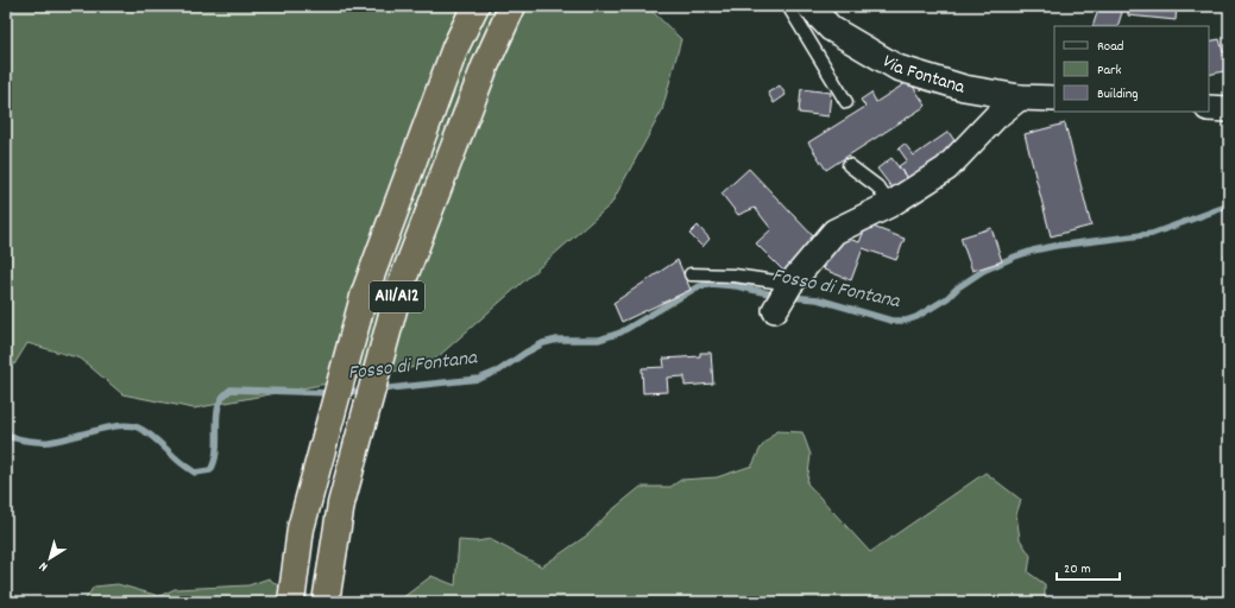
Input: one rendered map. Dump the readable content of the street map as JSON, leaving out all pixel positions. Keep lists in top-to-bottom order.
{
  "streets": {
    "highway": ["A11/A12"],
    "street": ["Via Fontana"]
  },
  "water": ["Fosso di Fontana"],
  "legend": ["Road", "Park", "Building"],
  "scale_bar": "20 m",
  "north": "bottom left"
}
